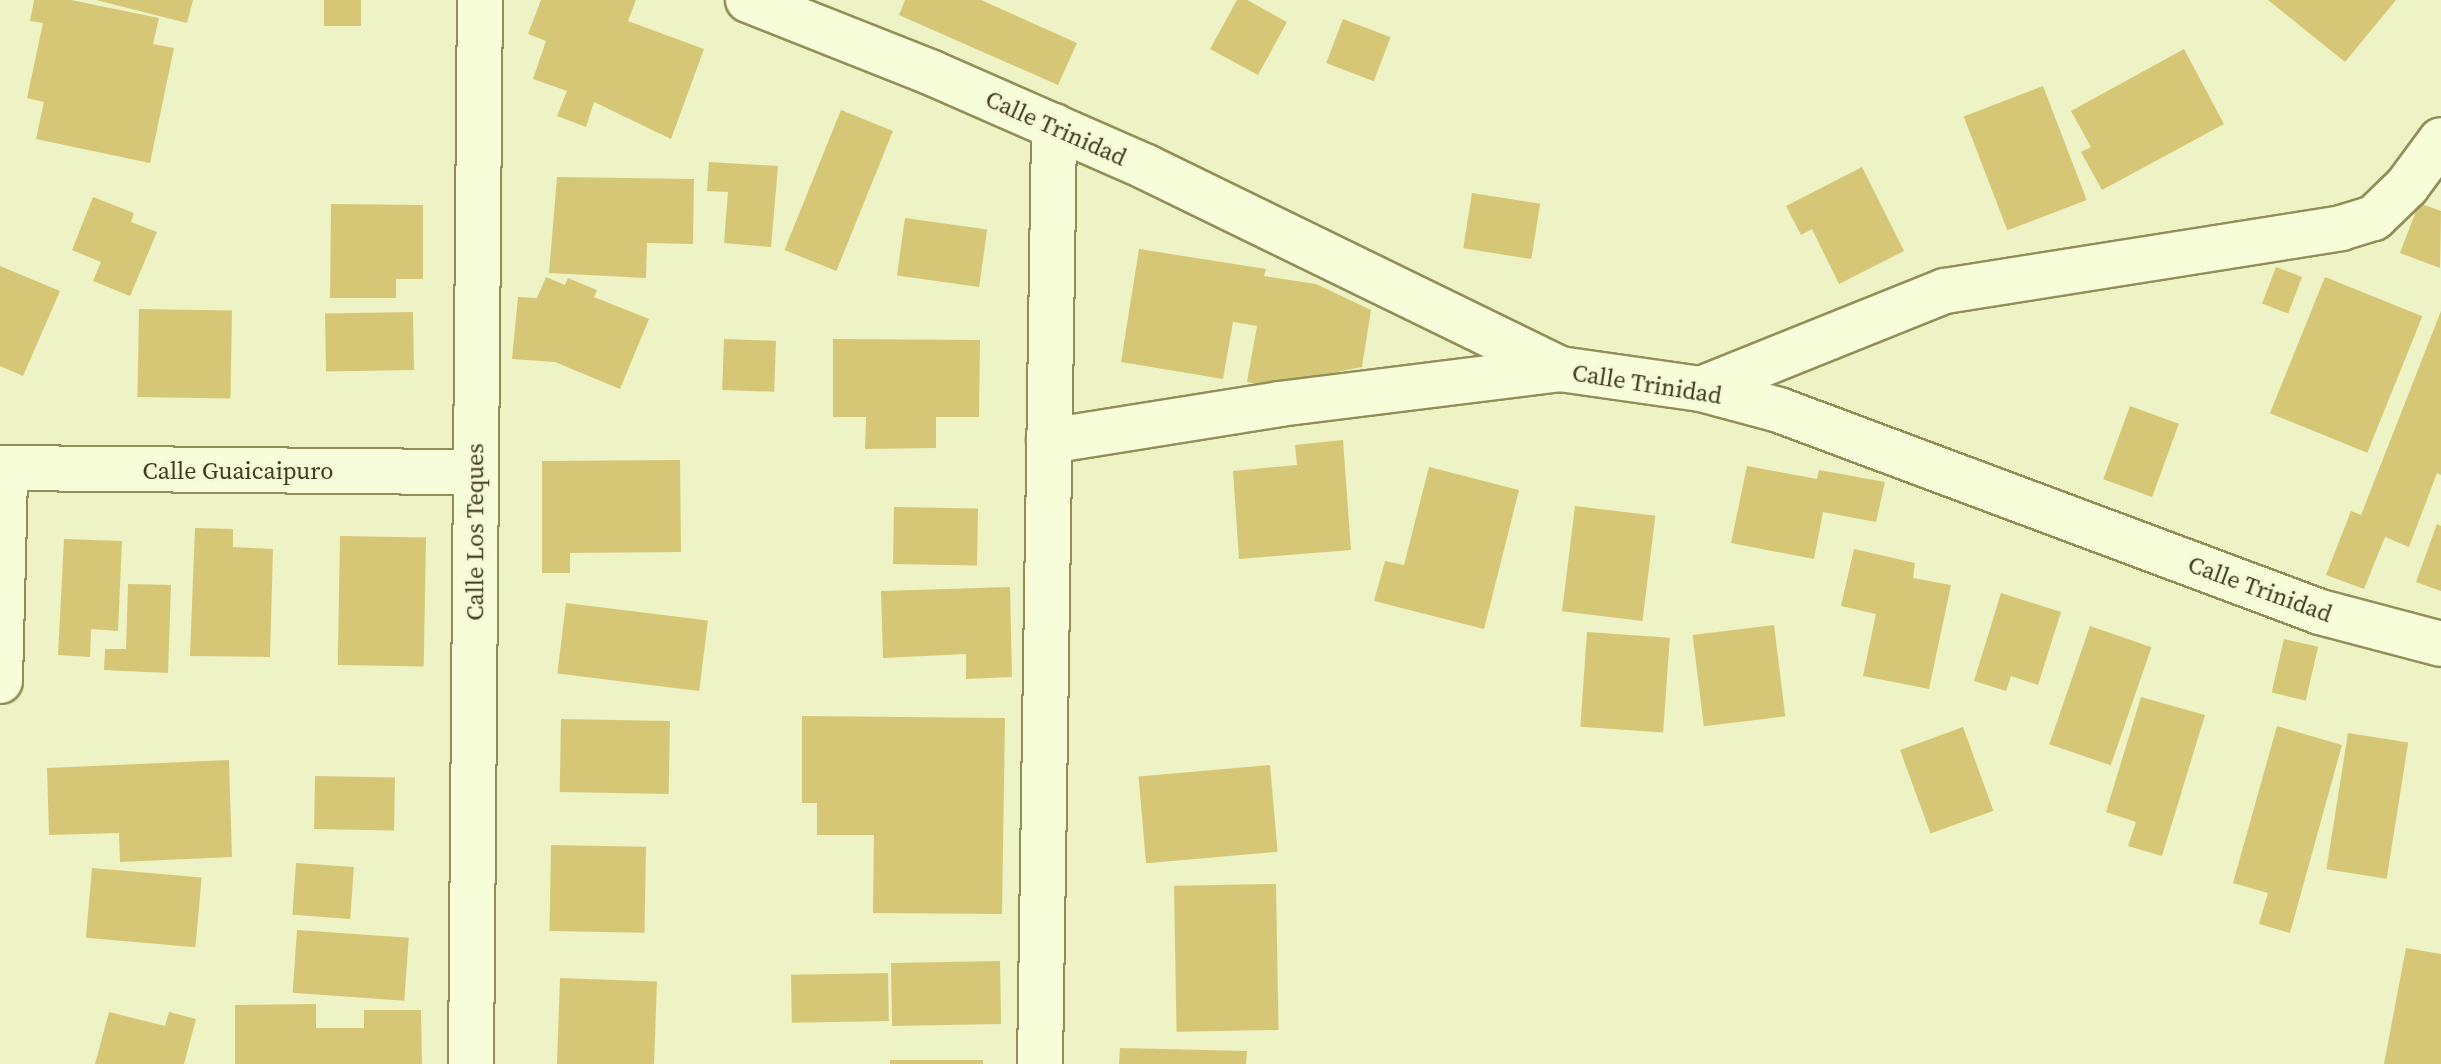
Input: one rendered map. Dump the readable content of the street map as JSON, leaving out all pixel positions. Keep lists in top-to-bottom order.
{
  "streets": {
    "street": ["Calle Trinidad", "Calle Guaicaipuro", "Calle Los Teques"]
  },
  "crossings": [
    ["Calle Guaicaipuro", "Calle Los Teques"]
  ]
}
